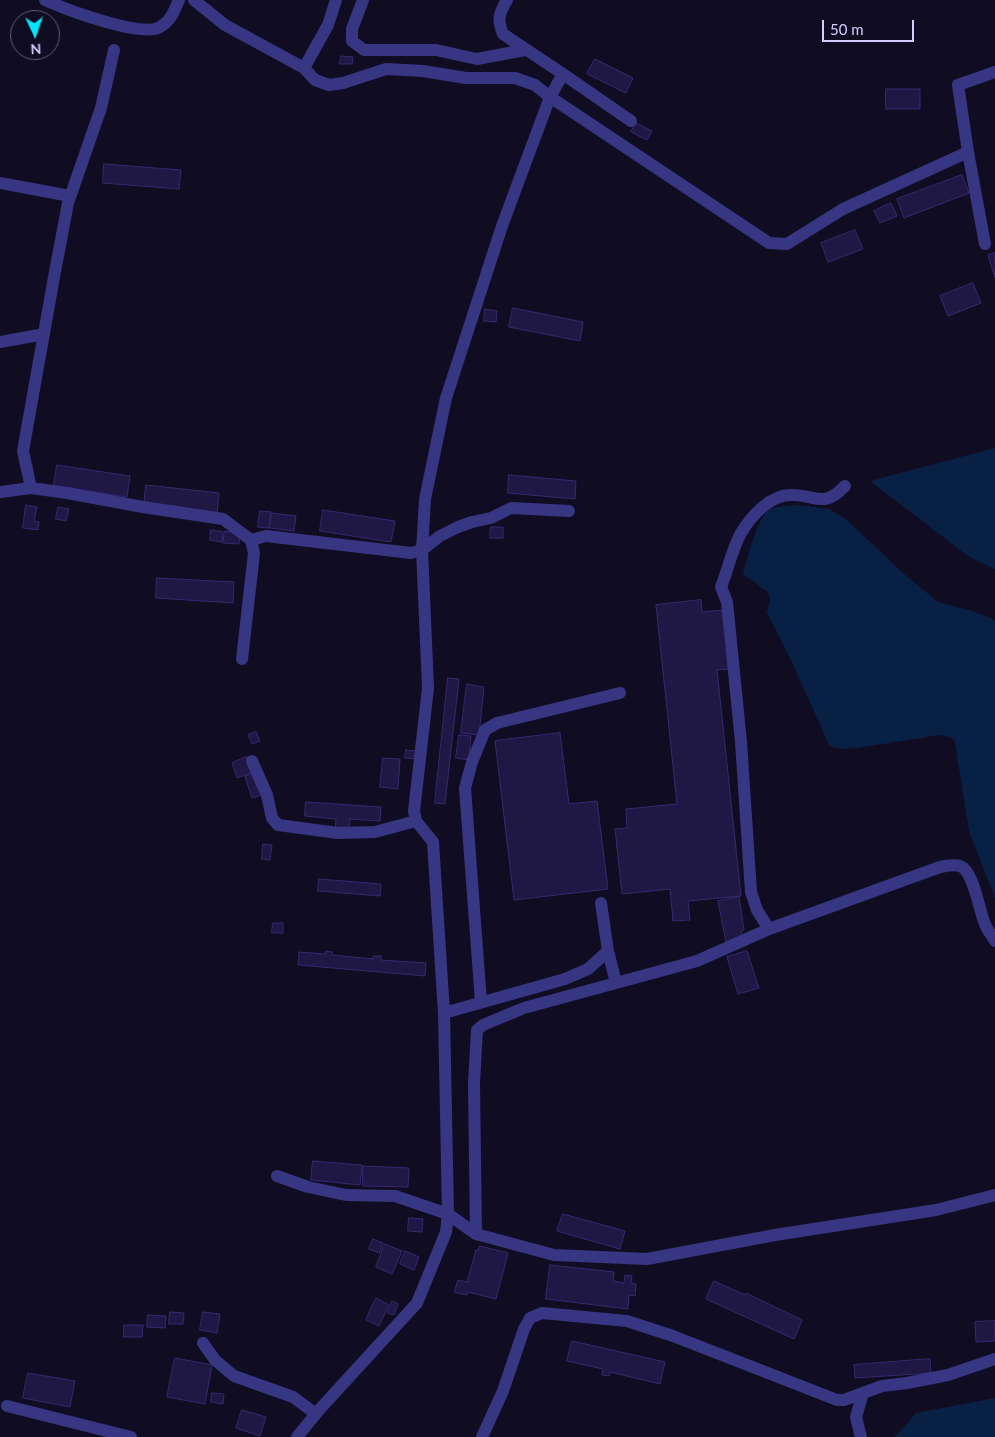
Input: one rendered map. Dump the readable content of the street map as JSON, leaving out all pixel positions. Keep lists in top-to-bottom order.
{
  "scale_bar": "50 m",
  "north": "bottom"
}
